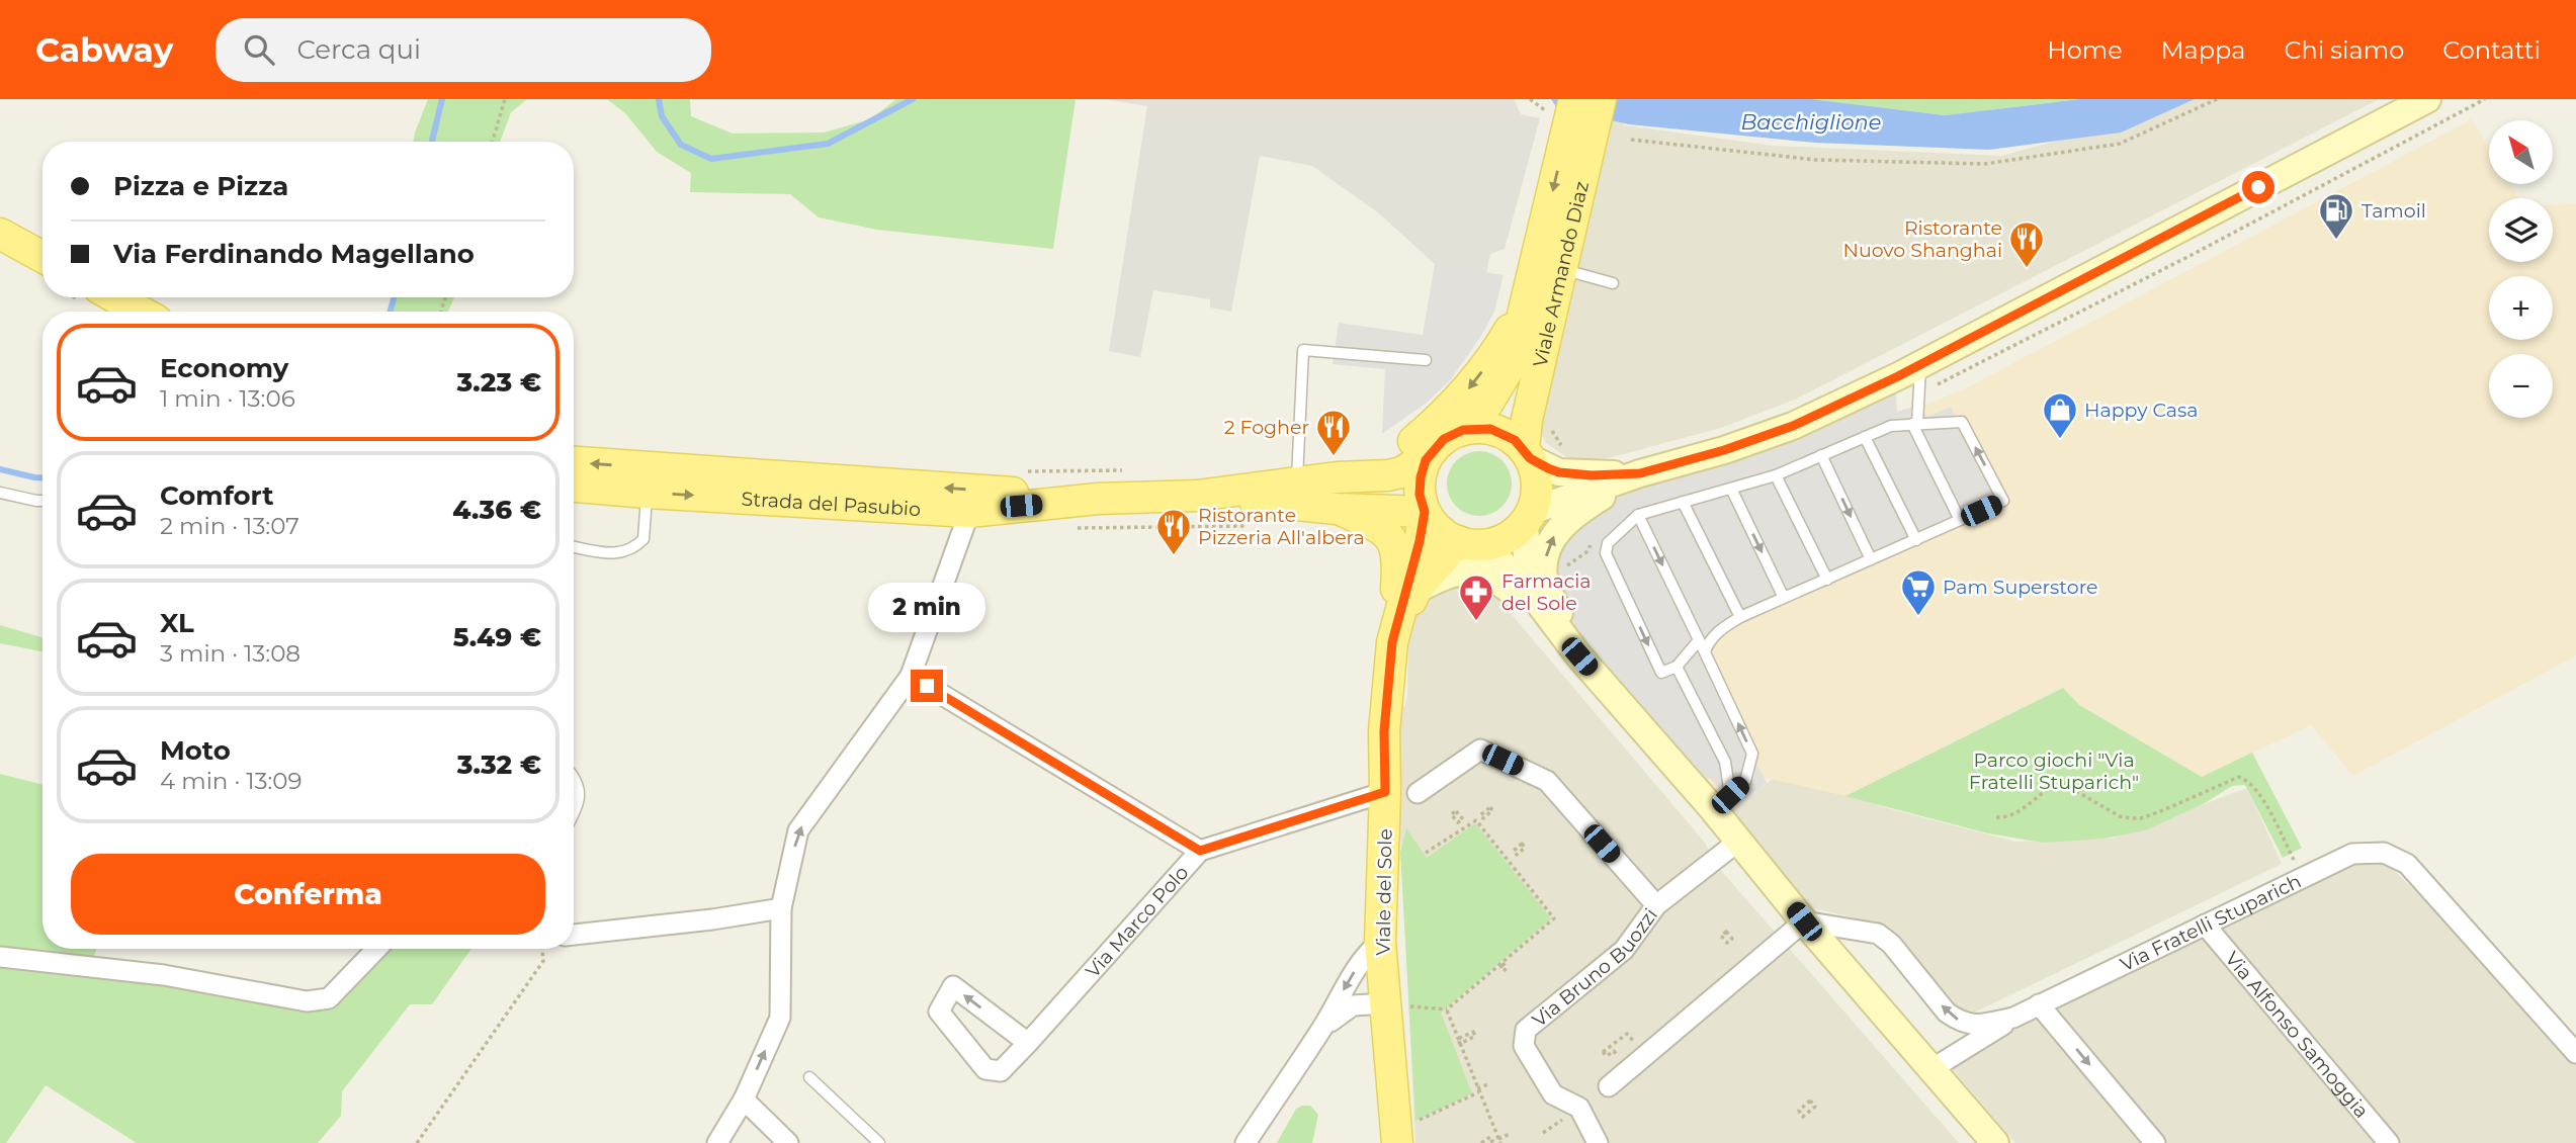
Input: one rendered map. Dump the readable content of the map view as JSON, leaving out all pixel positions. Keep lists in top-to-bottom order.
{
  "streets": {
    "main road": ["Viale Armando Diaz", "Strada del Pasubio", "Viale del Sole"],
    "street": [
      "Via Marco Polo",
      "Via Fratelli Stuparich",
      "Via Bruno Buozzi",
      "Via Alfonso Samoggia"
    ]
  },
  "crossings": [
    ["Viale Armando Diaz", "Strada del Pasubio"],
    ["Viale Armando Diaz", "Viale del Sole"],
    ["Strada del Pasubio", "Viale del Sole"],
    ["Viale del Sole", "Via Marco Polo"],
    ["Via Fratelli Stuparich", "Via Alfonso Samoggia"]
  ],
  "water": ["Bacchiglione"],
  "parks": ["Parco giochi \"Via Fratelli Stuparich\""],
  "places": {
    "fuel station": ["Tamoil"],
    "restaurant": ["Ristorante Nuovo Shanghai", "2 Fogher", "Ristorante Pizzeria All'albera"],
    "shop": ["Happy Casa"],
    "supermarket": ["Pam Superstore"],
    "pharmacy": ["Farmacia del Sole"]
  },
  "north": "top left",
  "page": {
    "header": "Cabway",
    "search": "Cerca qui",
    "nav": [
      "Home",
      "Mappa",
      "Chi siamo",
      "Contatti"
    ],
    "map_buttons": ["+", "−"],
    "banner": ["Pizza e Pizza", "Via Ferdinando Magellano"],
    "list": [
      {
        "name": "Economy",
        "note": "1 min · 13:06",
        "value": "3.23 €"
      },
      {
        "name": "Comfort",
        "note": "2 min · 13:07",
        "value": "4.36 €"
      },
      {
        "name": "XL",
        "note": "3 min · 13:08",
        "value": "5.49 €"
      },
      {
        "name": "Moto",
        "note": "4 min · 13:09",
        "value": "3.32 €"
      }
    ],
    "bubble": "2 min",
    "buttons": "Conferma"
  }
}
